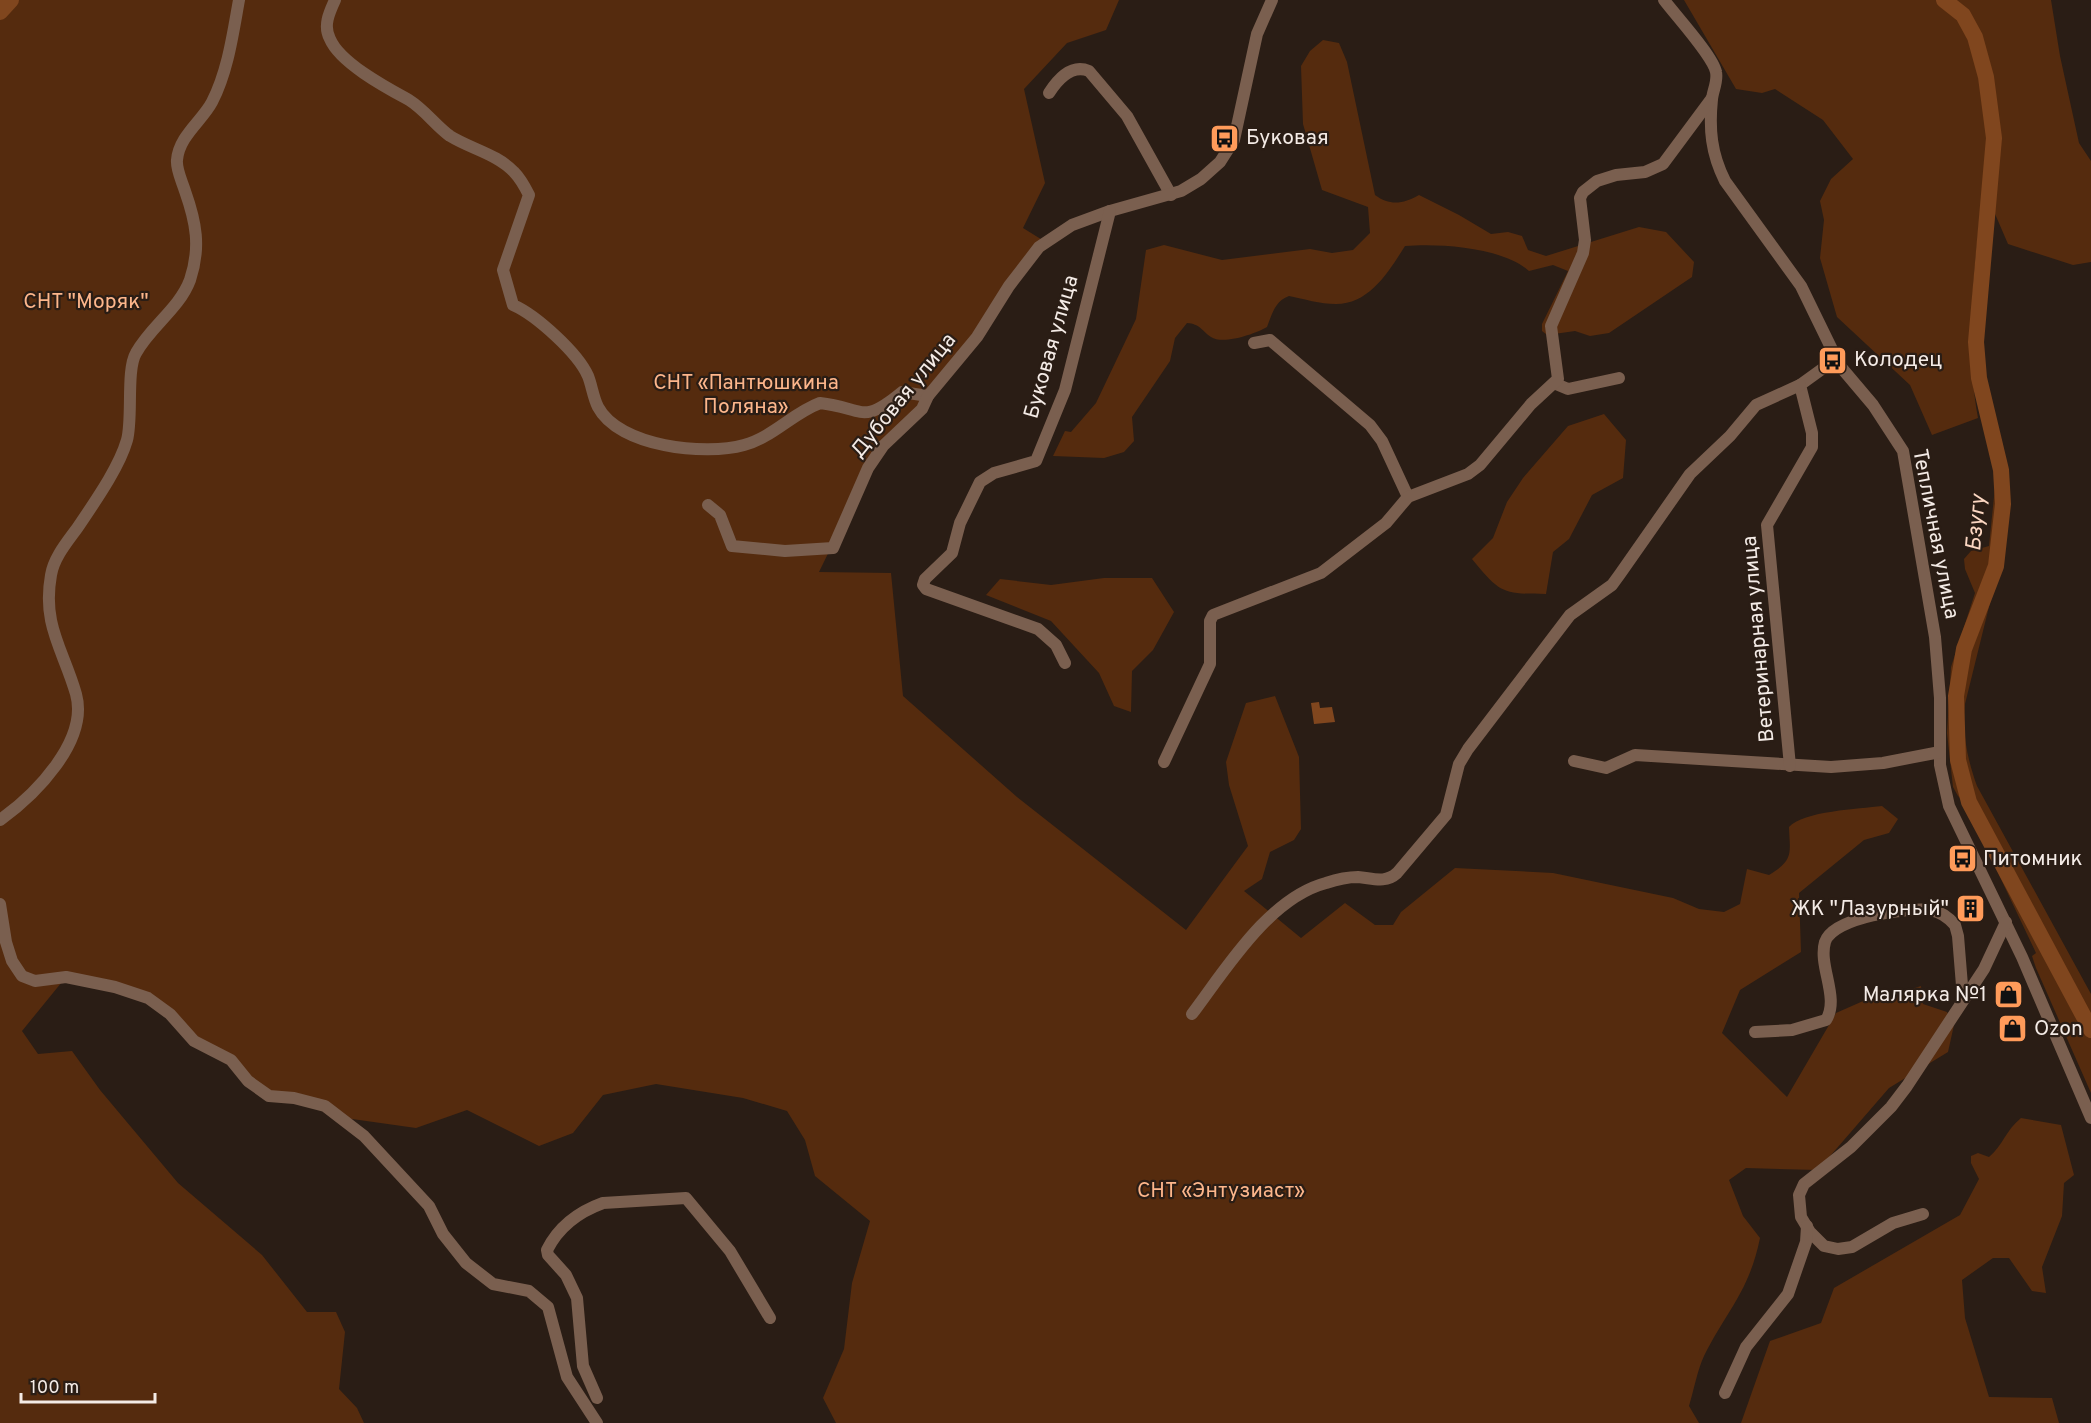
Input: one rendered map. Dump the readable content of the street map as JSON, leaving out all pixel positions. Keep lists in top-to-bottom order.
{
  "streets": {
    "street": [
      "Буковая улица",
      "Дубовая улица",
      "Тепличная улица",
      "Ветеринарная улица"
    ]
  },
  "crossings": [
    ["Буковая улица", "Дубовая улица"]
  ],
  "water": ["Бзугу"],
  "parks": ["СНТ \"Моряк\"", "СНТ «Пантюшкина Поляна»", "СНТ «Энтузиаст»"],
  "places": {
    "bus stop": ["Буковая", "Колодец", "Питомник"],
    "building": ["ЖК \"Лазурный\""],
    "shop": ["Малярка №1", "Ozon"]
  },
  "scale_bar": "100 m"
}
